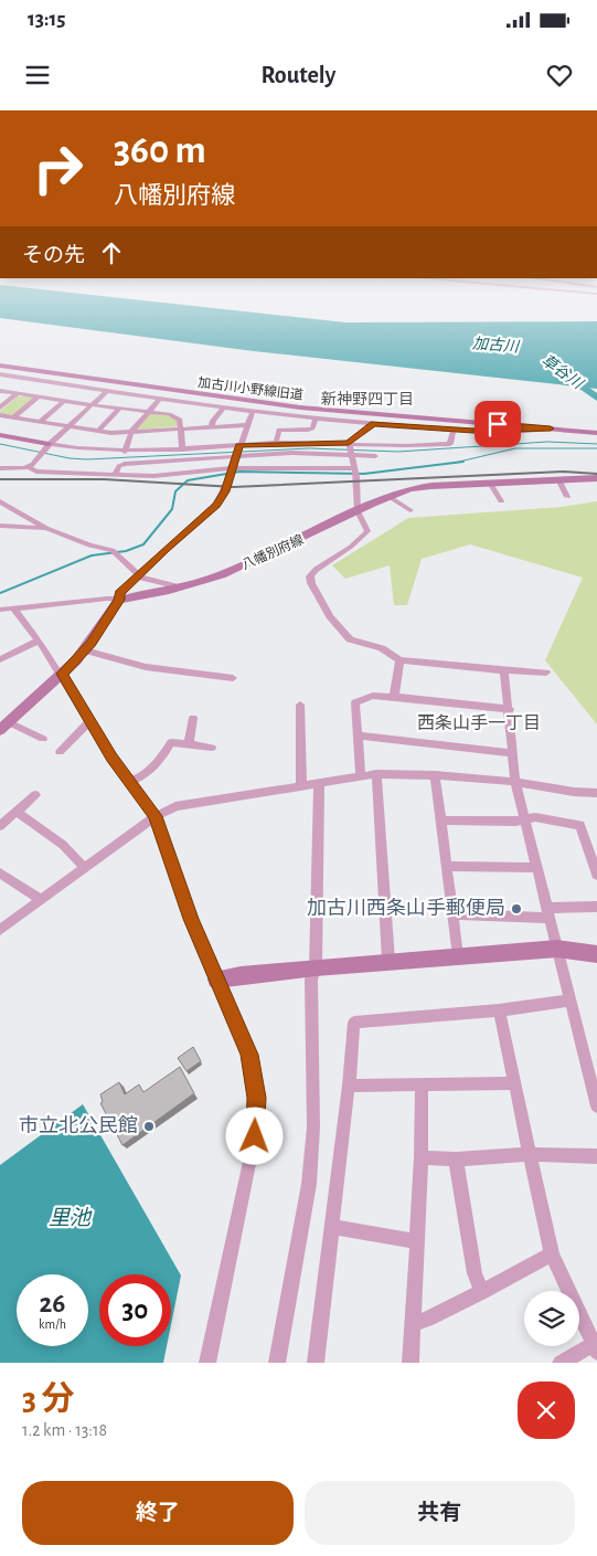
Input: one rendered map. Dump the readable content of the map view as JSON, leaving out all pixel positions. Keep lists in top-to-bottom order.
{
  "streets": {
    "street": ["加古川小野線旧道", "八幡別府線"]
  },
  "districts": ["新神野四丁目", "西条山手一丁目"],
  "water": ["加古川", "草谷川", "里池"],
  "places": ["加古川西条山手郵便局", "市立北公民館"],
  "page": {
    "status": "13:15",
    "header": "Routely",
    "turn": ["360 m", "八幡別府線"],
    "then": "その先",
    "speed": "26 km/h",
    "limit": "30",
    "heading": ["3 分", "1.2 km · 13:18"],
    "buttons": ["終了", "共有"]
  }
}
